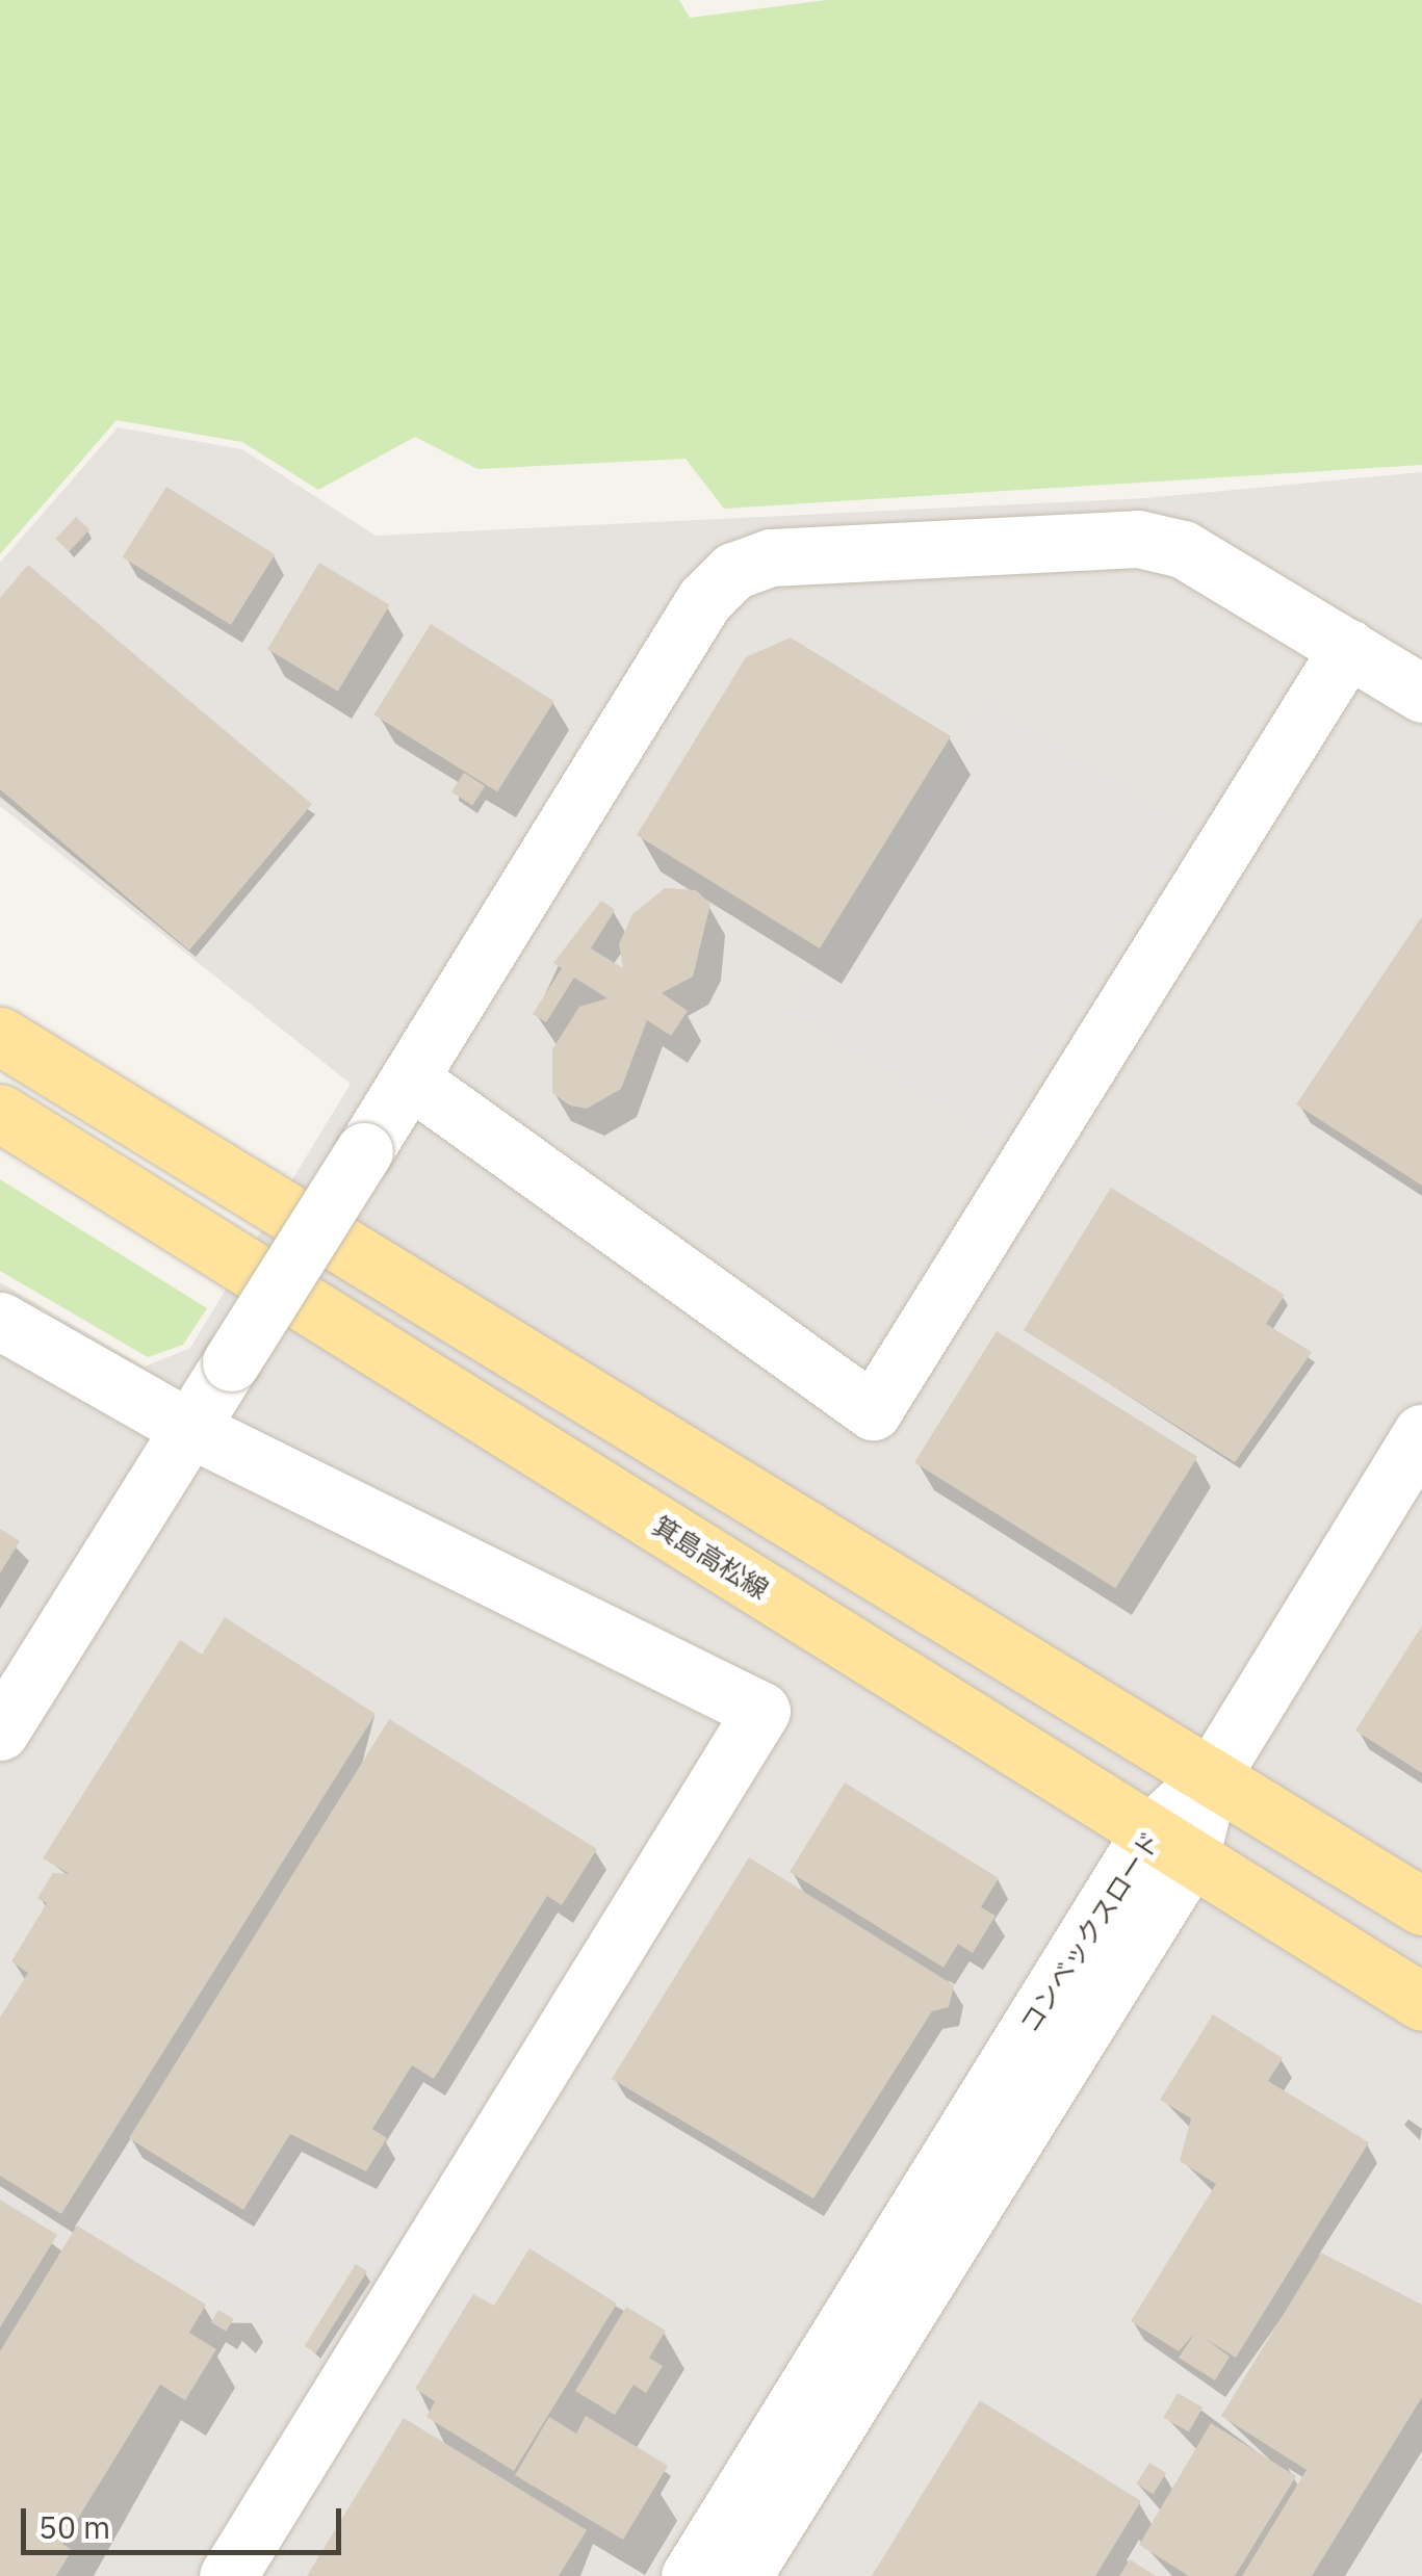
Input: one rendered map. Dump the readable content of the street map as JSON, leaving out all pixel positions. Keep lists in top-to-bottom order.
{
  "streets": {
    "main road": ["箕島高松線"],
    "street": ["コンベックスロード"]
  },
  "crossings": [
    ["箕島高松線", "コンベックスロード"]
  ],
  "scale_bar": "50 m"
}
